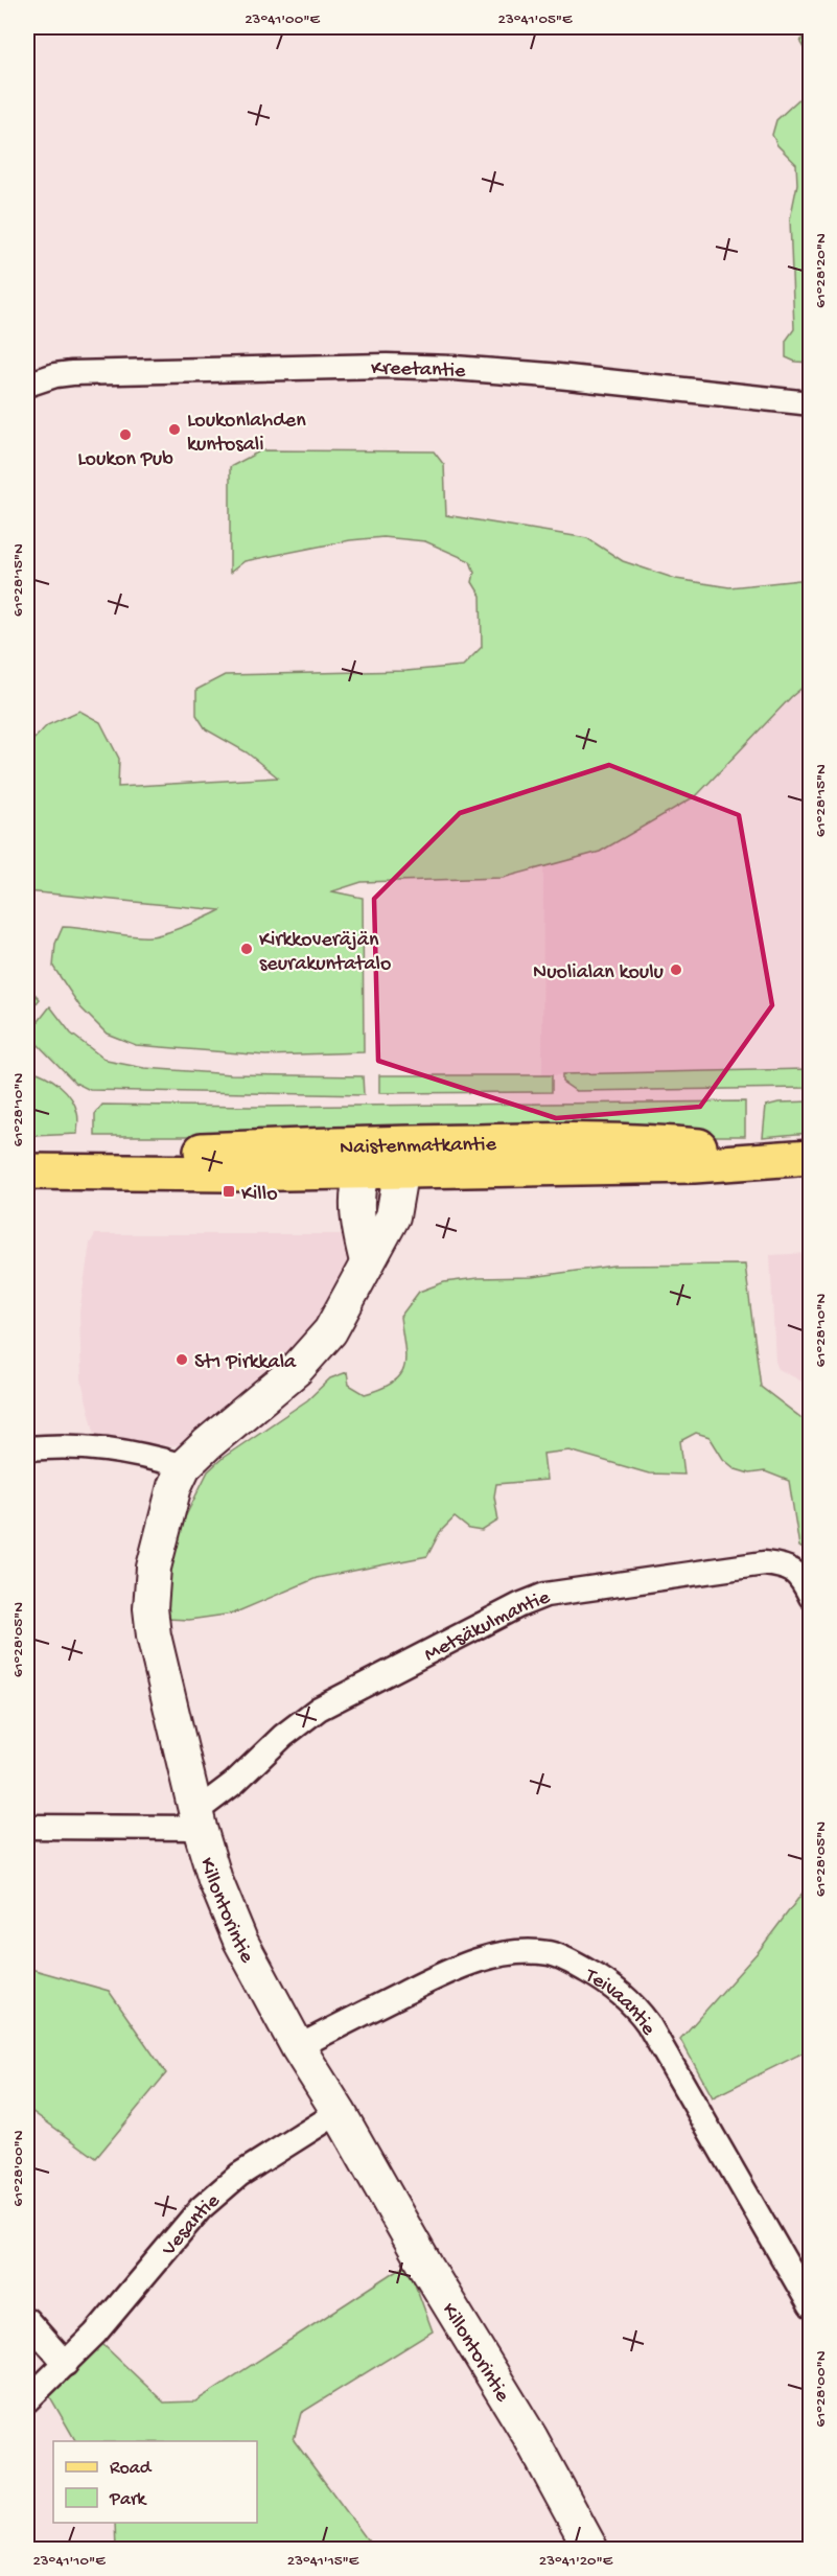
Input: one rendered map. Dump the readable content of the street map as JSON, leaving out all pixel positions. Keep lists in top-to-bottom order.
{
  "streets": {
    "main road": ["Naistenmatkantie"],
    "street": [
      "Kreetantie",
      "Metsäkulmantie",
      "Killontorintie",
      "Teivaantie",
      "Vesantie"
    ]
  },
  "crossings": [
    ["Naistenmatkantie", "Killontorintie"],
    ["Metsäkulmantie", "Killontorintie"],
    ["Killontorintie", "Teivaantie"],
    ["Killontorintie", "Vesantie"]
  ],
  "places": {
    "other": [
      "Loukonlahden kuntosali",
      "Loukon Pub",
      "Kirkkoveräjän seurakuntatalo",
      "Nuolialan koulu",
      "St1 Pirkkala"
    ],
    "transit": ["Killo"]
  },
  "legend": ["Road", "Park"],
  "coordinates": [
    "23°41'00\"E",
    "23°41'05\"E",
    "61°28'20\"N",
    "61°28'15\"N",
    "61°28'10\"N",
    "61°28'05\"N",
    "61°28'00\"N",
    "23°41'10\"E",
    "23°41'15\"E",
    "23°41'20\"E"
  ]
}
